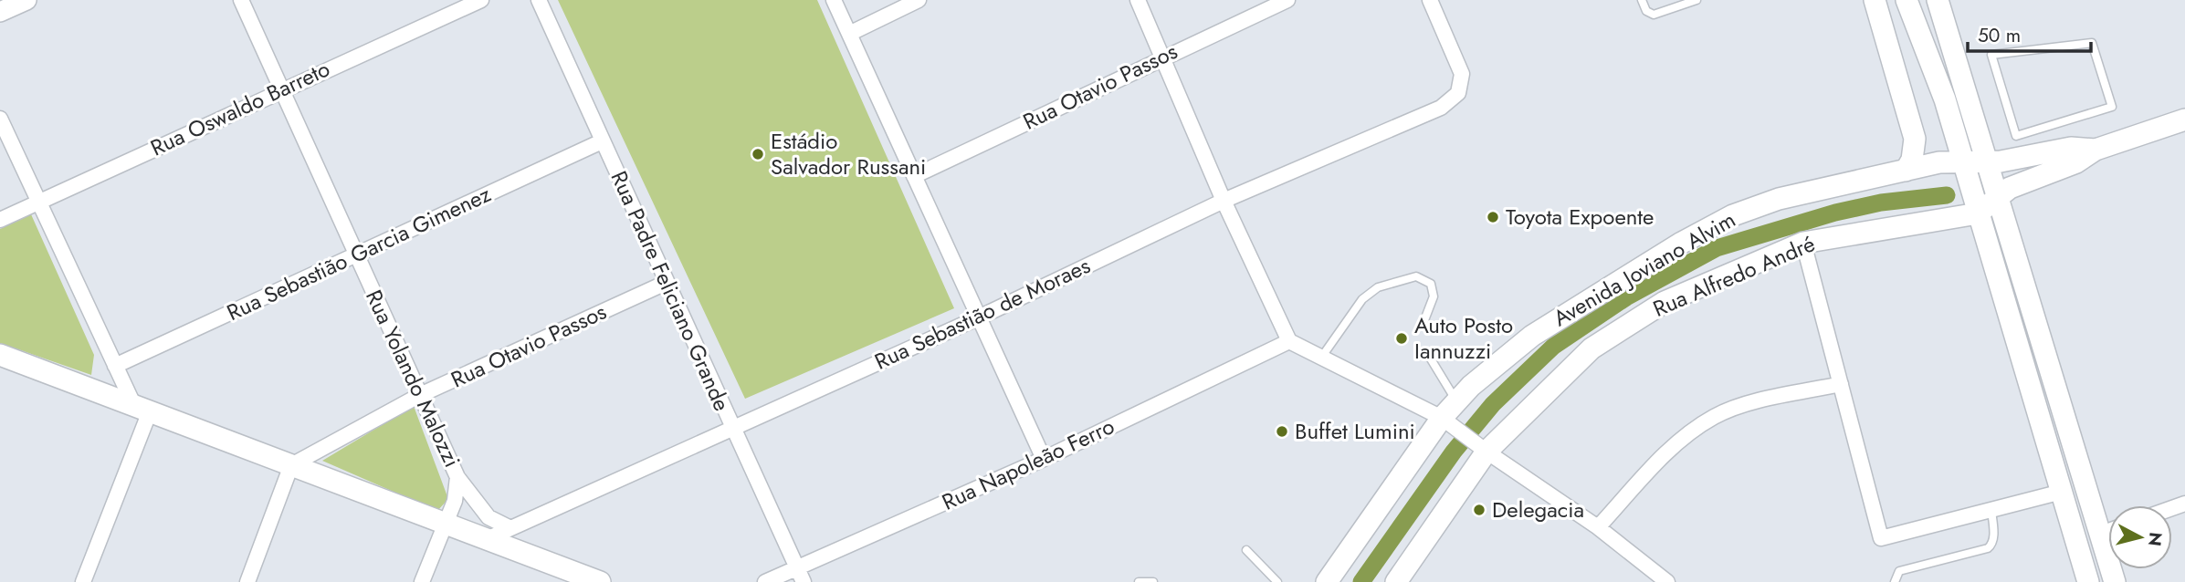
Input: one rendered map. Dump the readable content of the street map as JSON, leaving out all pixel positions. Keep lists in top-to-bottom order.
{
  "streets": {
    "main road": ["Avenida Joviano Alvim", "Rua Alfredo André"],
    "street": [
      "Rua Otavio Passos",
      "Rua Oswaldo Barreto",
      "Rua Sebastião Garcia Gimenez",
      "Rua Padre Feliciano Grande",
      "Rua Sebastião de Moraes",
      "Rua Yolando Malozzi",
      "Rua Napoleão Ferro"
    ]
  },
  "crossings": [
    ["Rua Otavio Passos", "Rua Padre Feliciano Grande"],
    ["Rua Otavio Passos", "Rua Yolando Malozzi"],
    ["Rua Oswaldo Barreto", "Rua Yolando Malozzi"],
    ["Rua Sebastião Garcia Gimenez", "Rua Padre Feliciano Grande"],
    ["Rua Sebastião Garcia Gimenez", "Rua Yolando Malozzi"],
    ["Avenida Joviano Alvim", "Rua Alfredo André"],
    ["Rua Padre Feliciano Grande", "Rua Sebastião de Moraes"],
    ["Rua Padre Feliciano Grande", "Rua Napoleão Ferro"],
    ["Rua Sebastião de Moraes", "Rua Yolando Malozzi"]
  ],
  "places": [
    "Estádio Salvador Russani",
    "Toyota Expoente",
    "Auto Posto Iannuzzi",
    "Buffet Lumini",
    "Delegacia"
  ],
  "scale_bar": "50 m",
  "north": "right"
}
